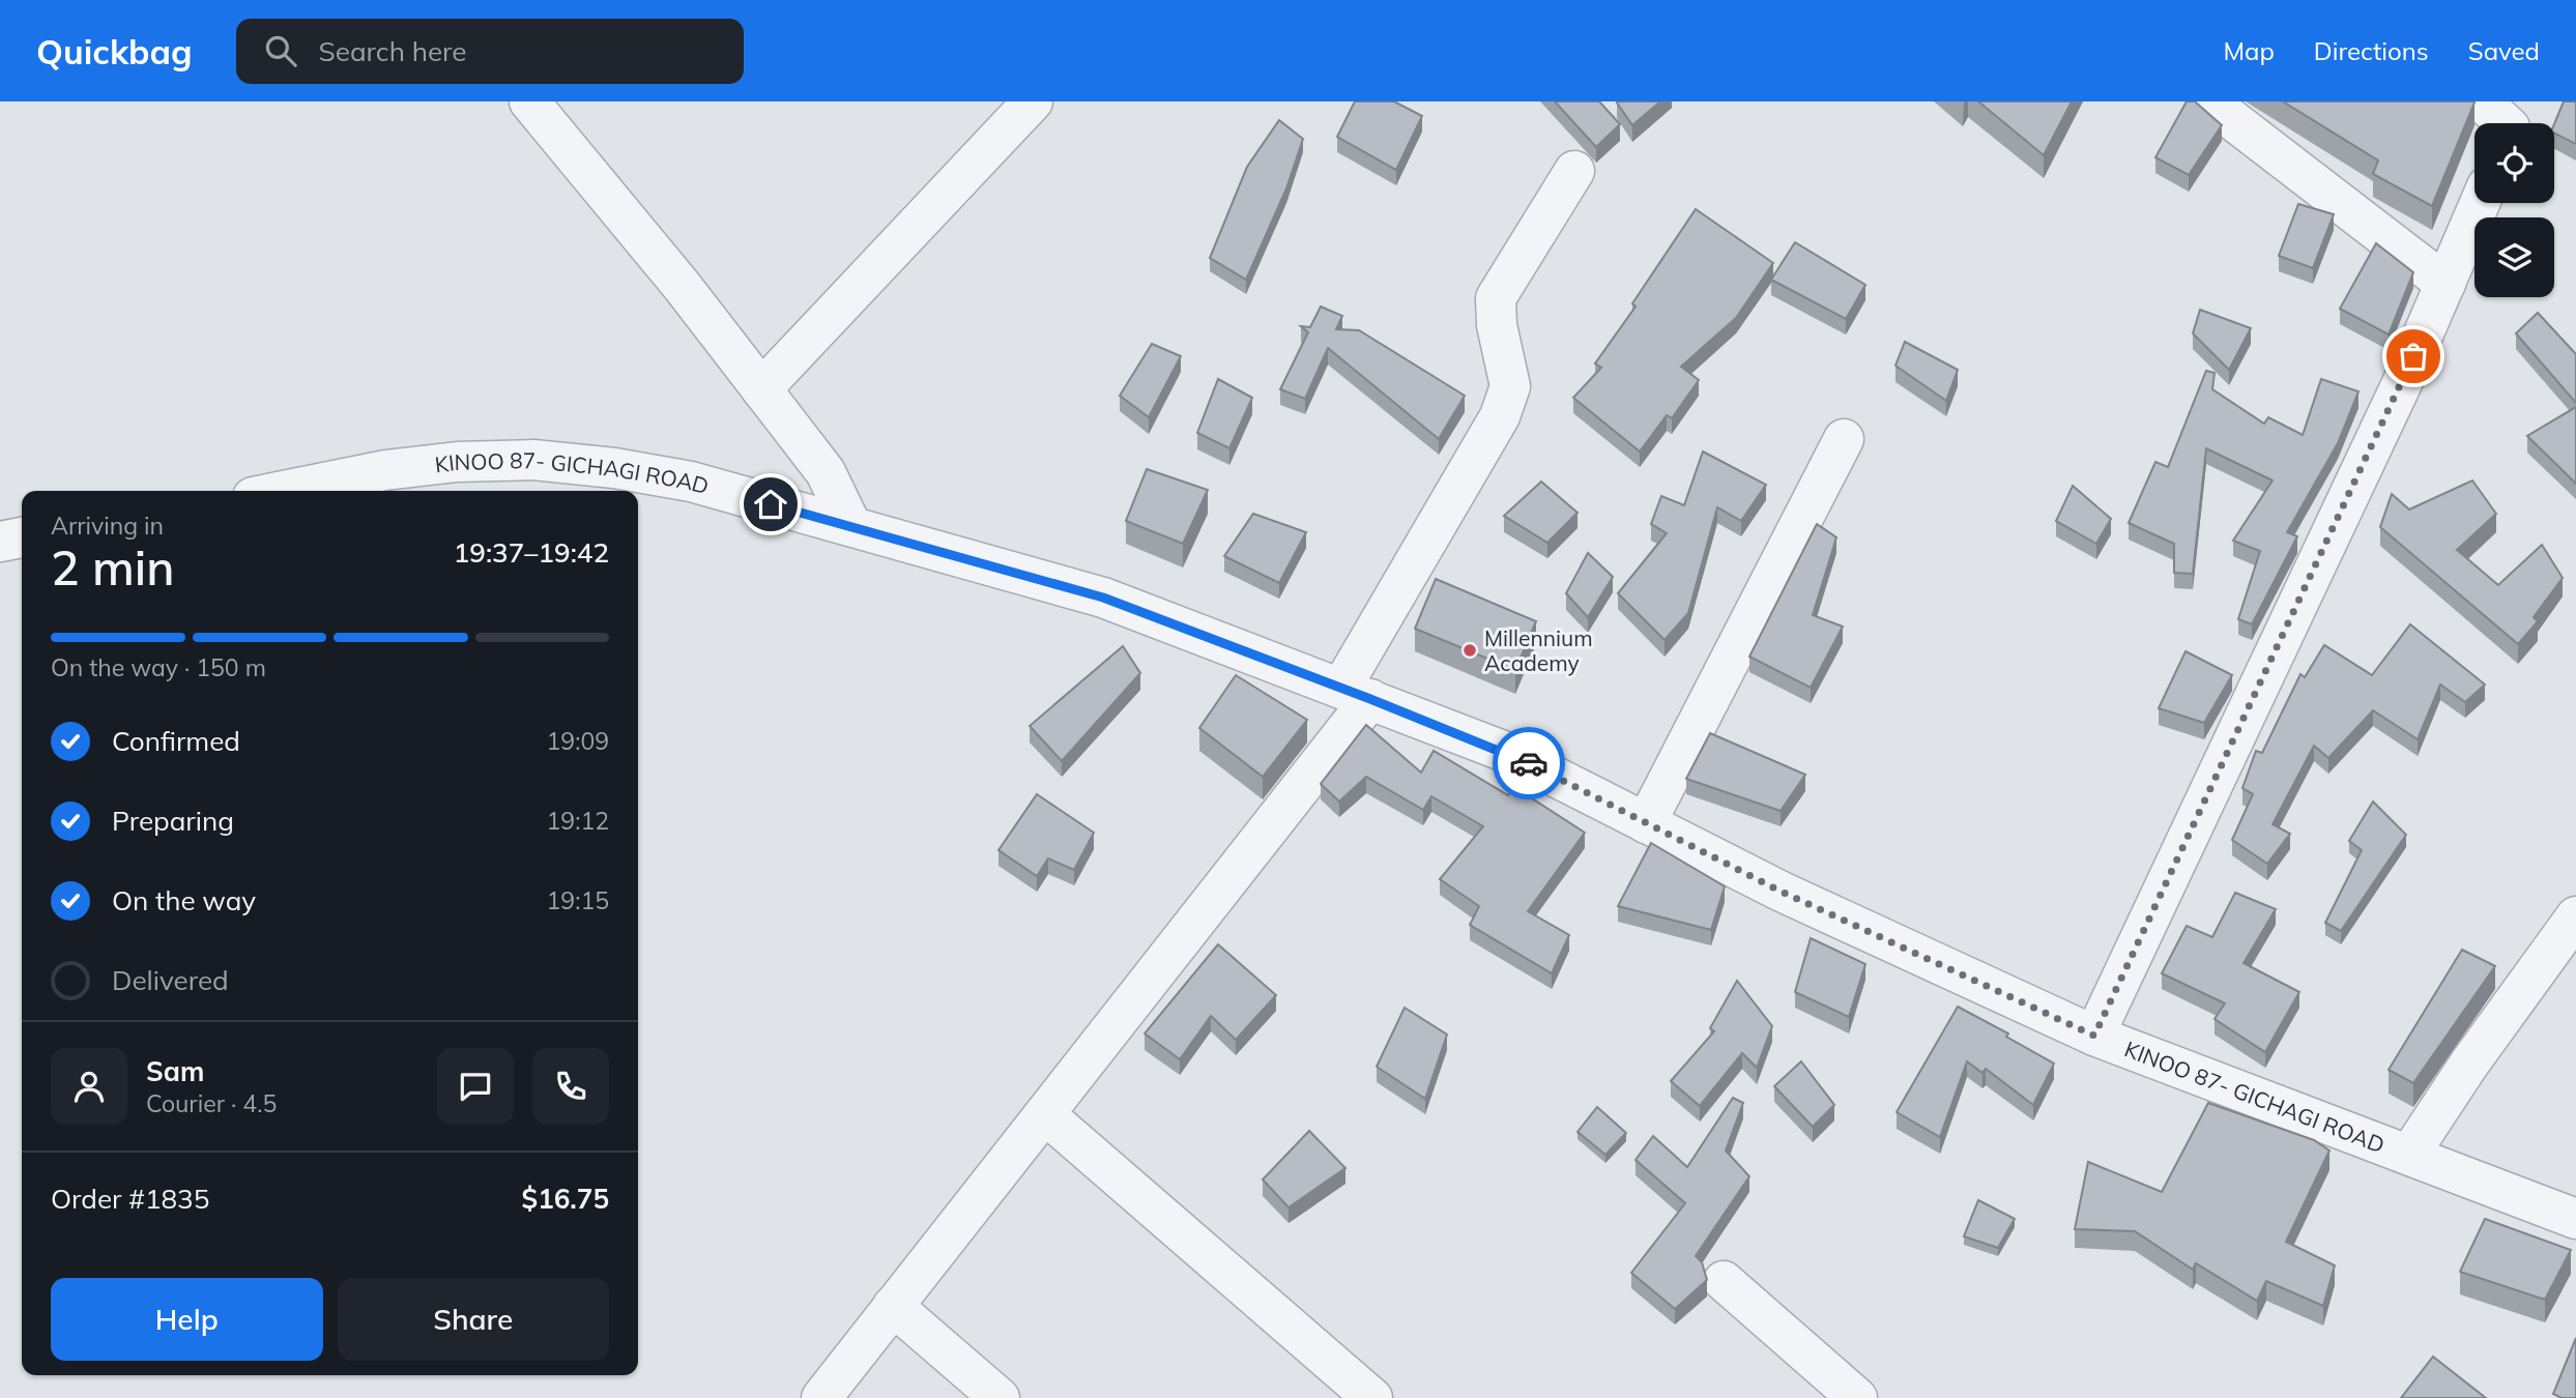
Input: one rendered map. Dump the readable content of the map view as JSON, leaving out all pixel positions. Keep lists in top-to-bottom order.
{
  "streets": {
    "street": ["KINOO 87- GICHAGI ROAD"]
  },
  "places": ["Millennium Academy"],
  "page": {
    "header": "Quickbag",
    "search": "Search here",
    "nav": ["Map", "Directions", "Saved"],
    "heading": ["2 min", "Arriving in", "19:37–19:42"],
    "panel": [
      "Sam",
      "Courier · 4.5",
      "Order #1835",
      "$16.75"
    ],
    "bar": "On the way · 150 m",
    "list": [
      ["Confirmed", "19:09"],
      ["Preparing", "19:12"],
      ["On the way", "19:15"],
      "Delivered"
    ],
    "buttons": ["Help", "Share"]
  }
}
